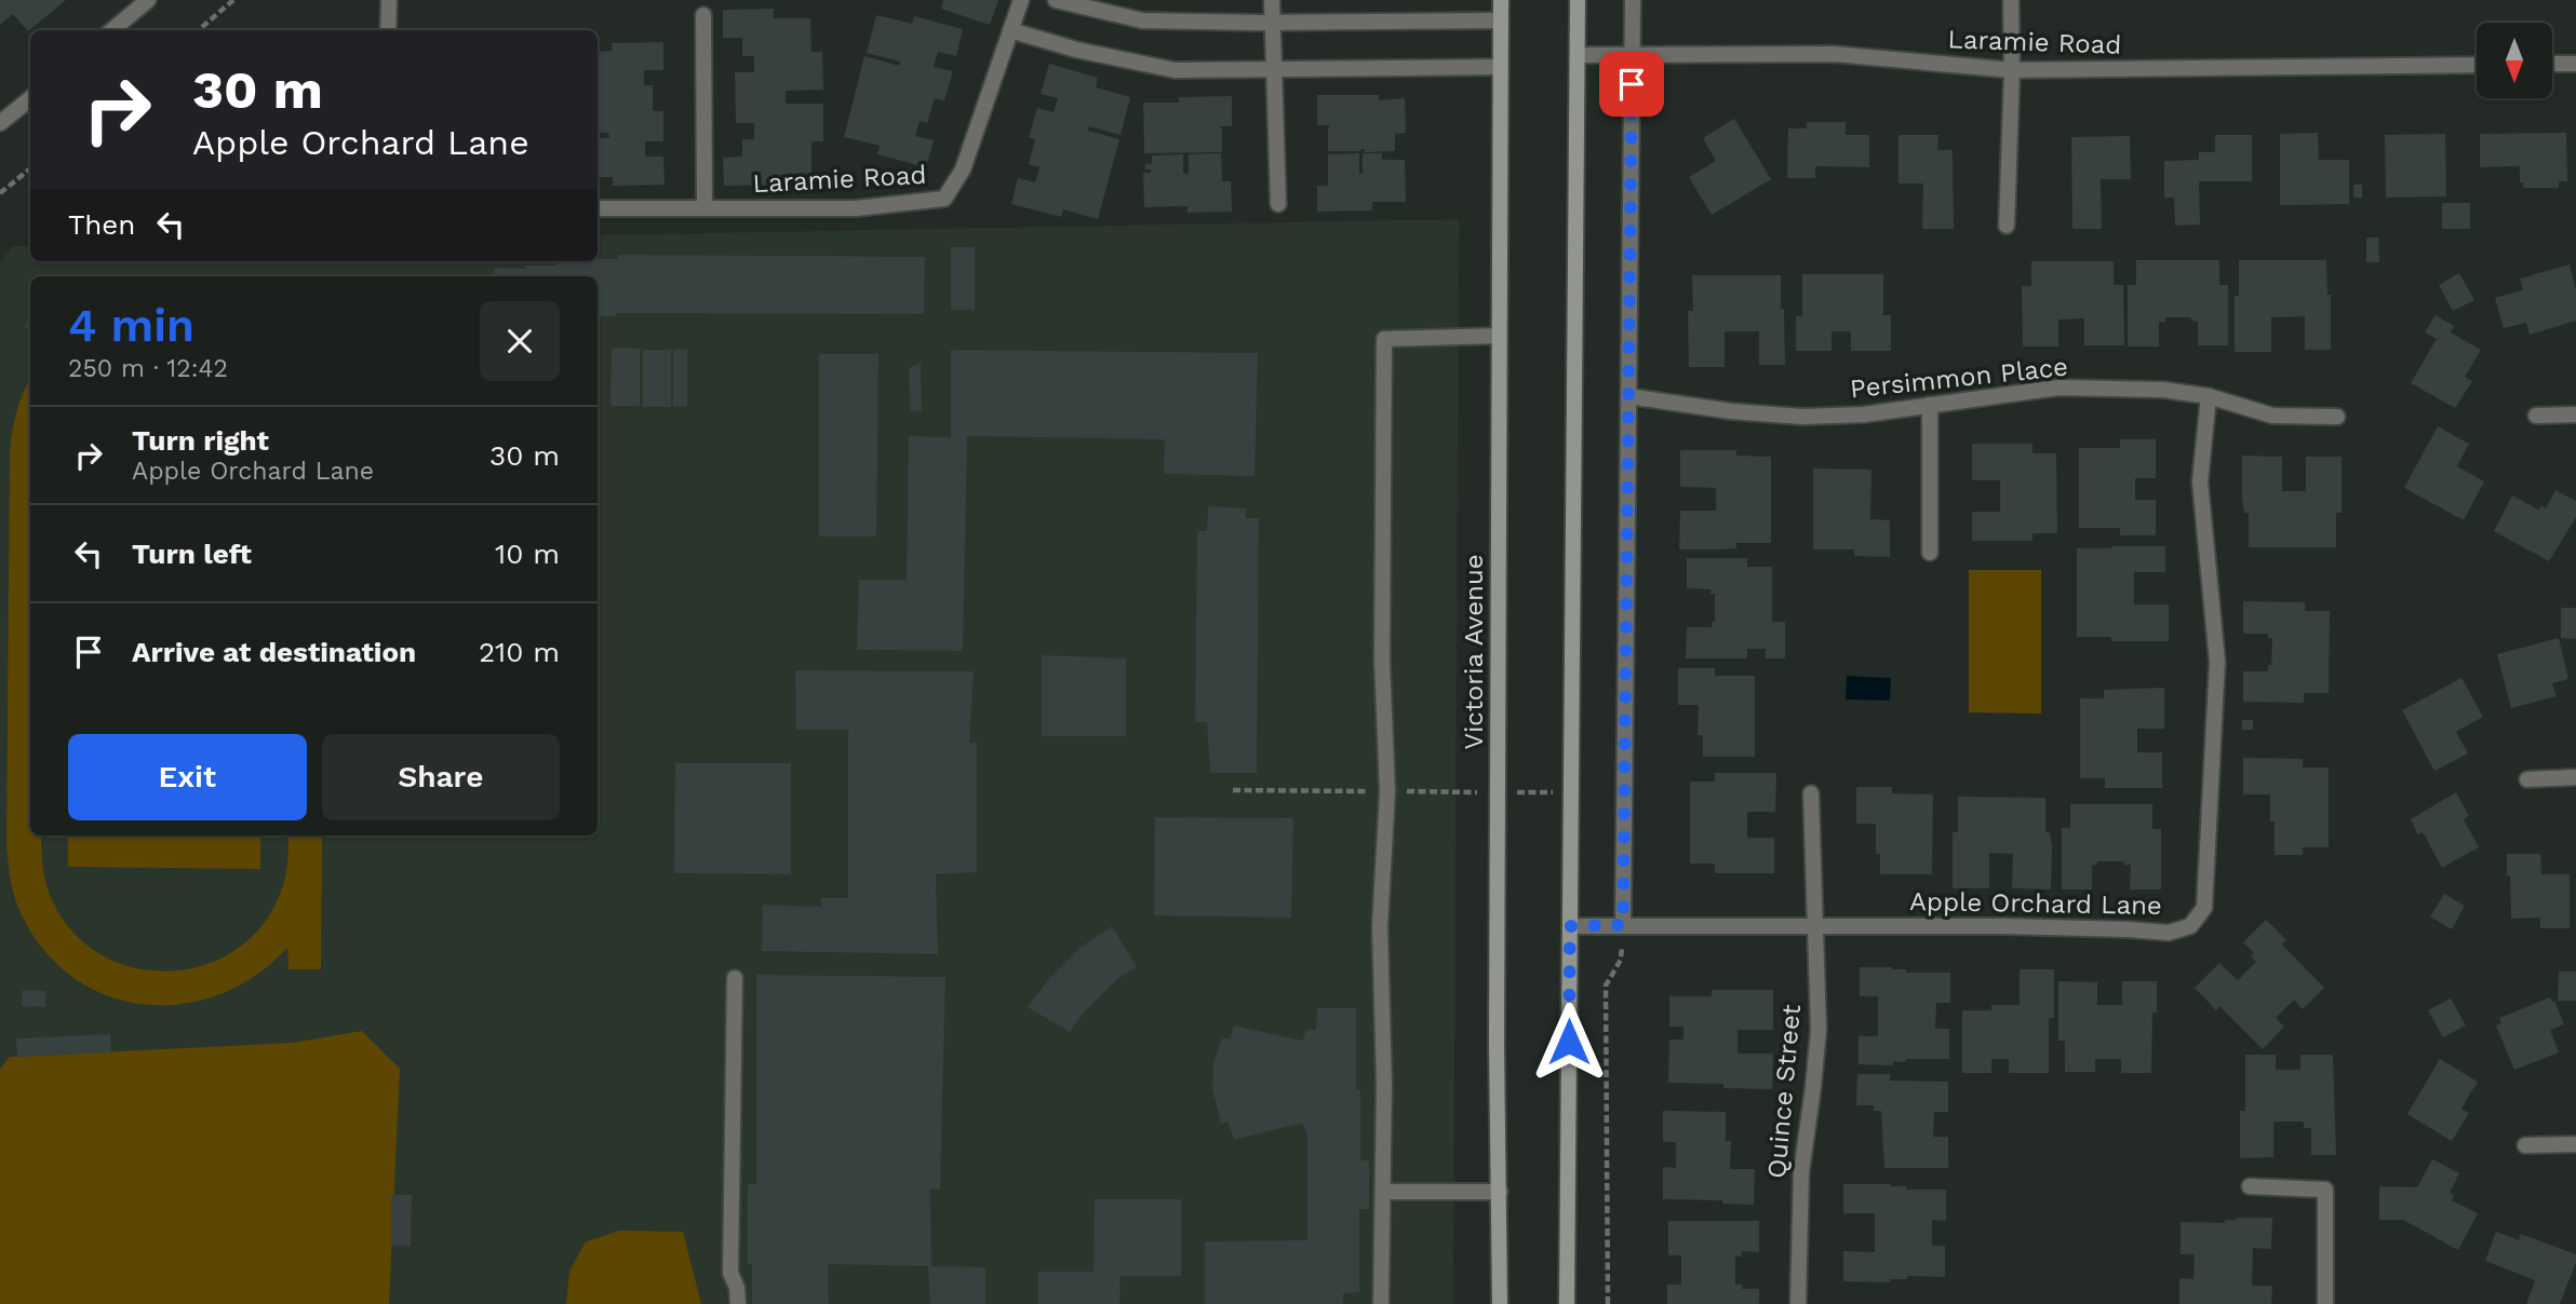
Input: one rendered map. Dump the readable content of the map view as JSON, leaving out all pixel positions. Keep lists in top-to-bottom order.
{
  "streets": {
    "main road": ["Victoria Avenue"],
    "street": [
      "Laramie Road",
      "Persimmon Place",
      "Apple Orchard Lane",
      "Quince Street"
    ]
  },
  "crossings": [
    ["Persimmon Place", "Apple Orchard Lane"],
    ["Apple Orchard Lane", "Quince Street"]
  ],
  "north": "bottom",
  "page": {
    "turn": ["30 m", "Apple Orchard Lane"],
    "then": "Then",
    "heading": ["4 min", "250 m · 12:42"],
    "list": [
      {
        "name": "Turn right",
        "note": "Apple Orchard Lane",
        "value": "30 m"
      },
      {
        "name": "Turn left",
        "value": "10 m"
      },
      {
        "name": "Arrive at destination",
        "value": "210 m"
      }
    ],
    "buttons": ["Exit", "Share"]
  }
}
